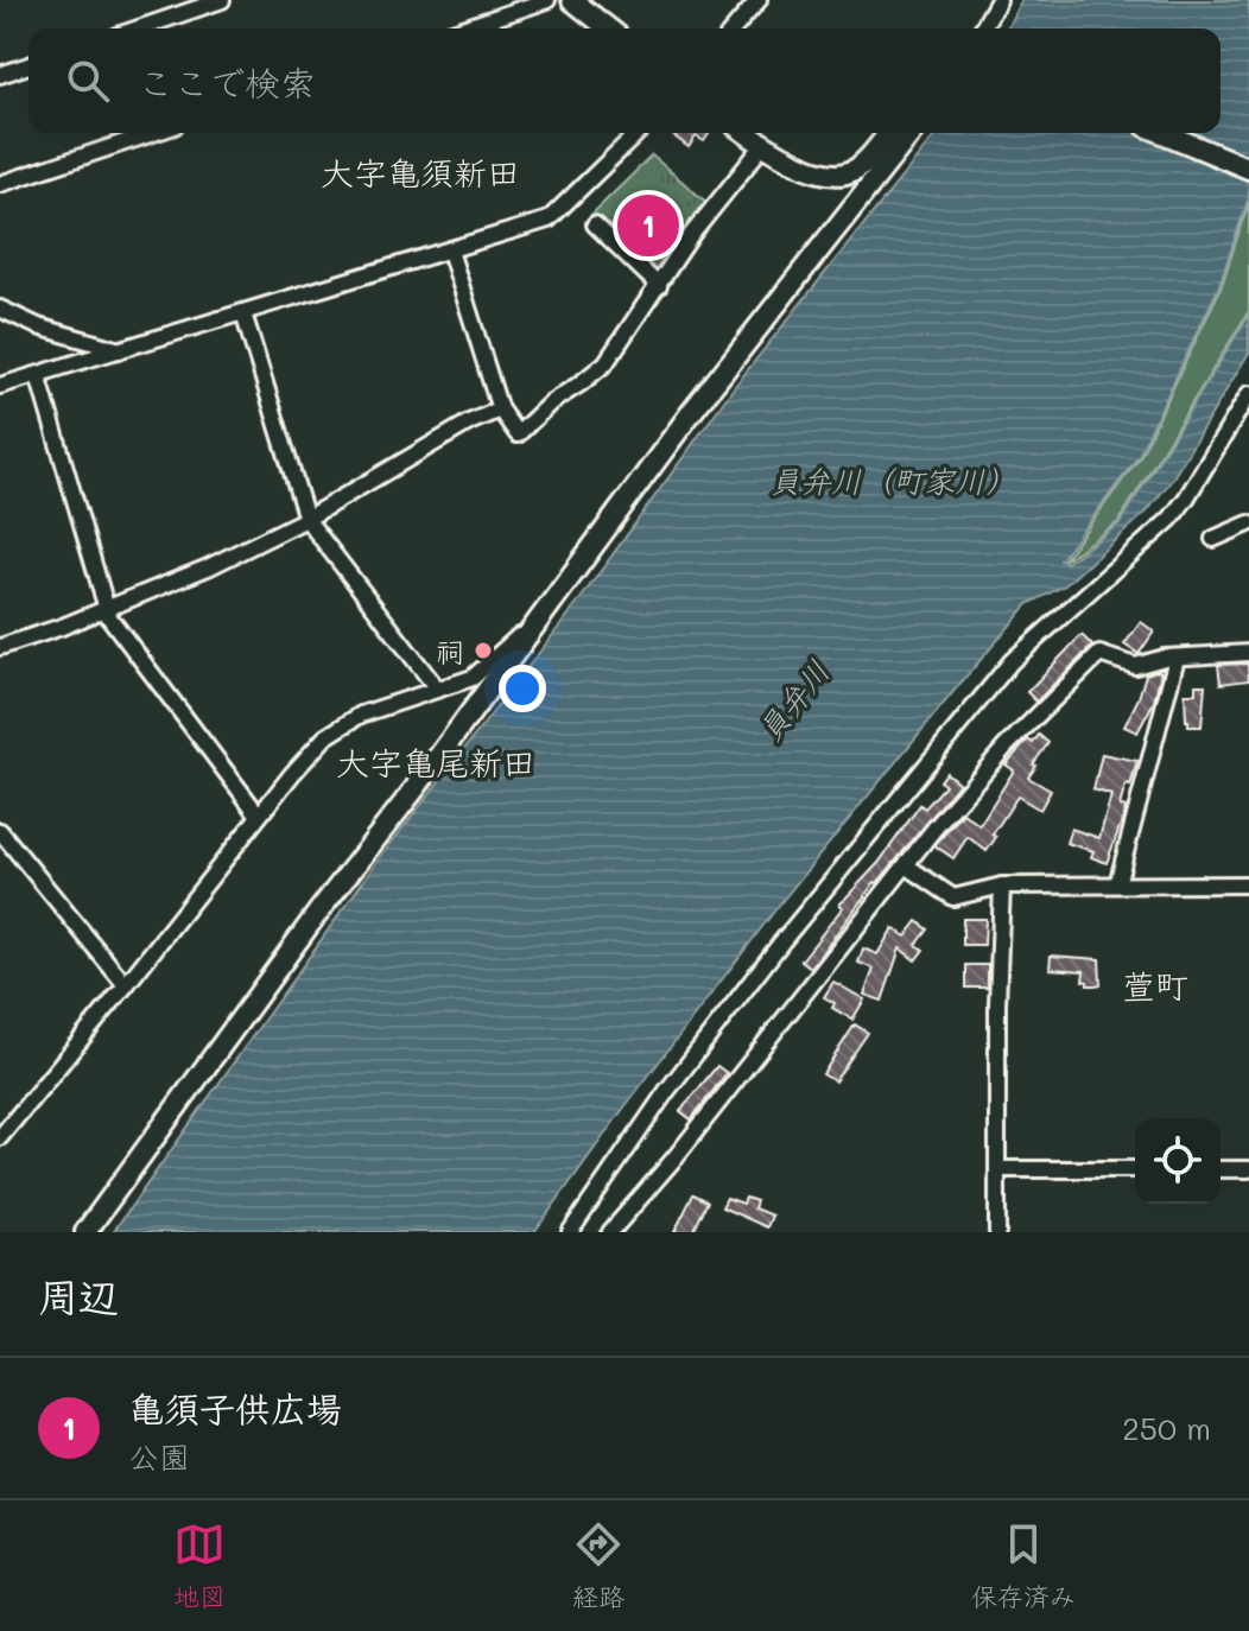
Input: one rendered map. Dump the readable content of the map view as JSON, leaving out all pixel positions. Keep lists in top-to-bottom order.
{
  "districts": ["大字亀須新田", "大字亀尾新田", "萱町"],
  "water": ["員弁川（町家川）", "員弁川"],
  "places": ["祠"],
  "page": {
    "search": "ここで検索",
    "pins": "1",
    "heading": "周辺",
    "list": [
      {
        "mark": "1",
        "name": "亀須子供広場",
        "note": "公園",
        "value": "250 m"
      }
    ],
    "nav": ["地図", "経路", "保存済み"]
  }
}
